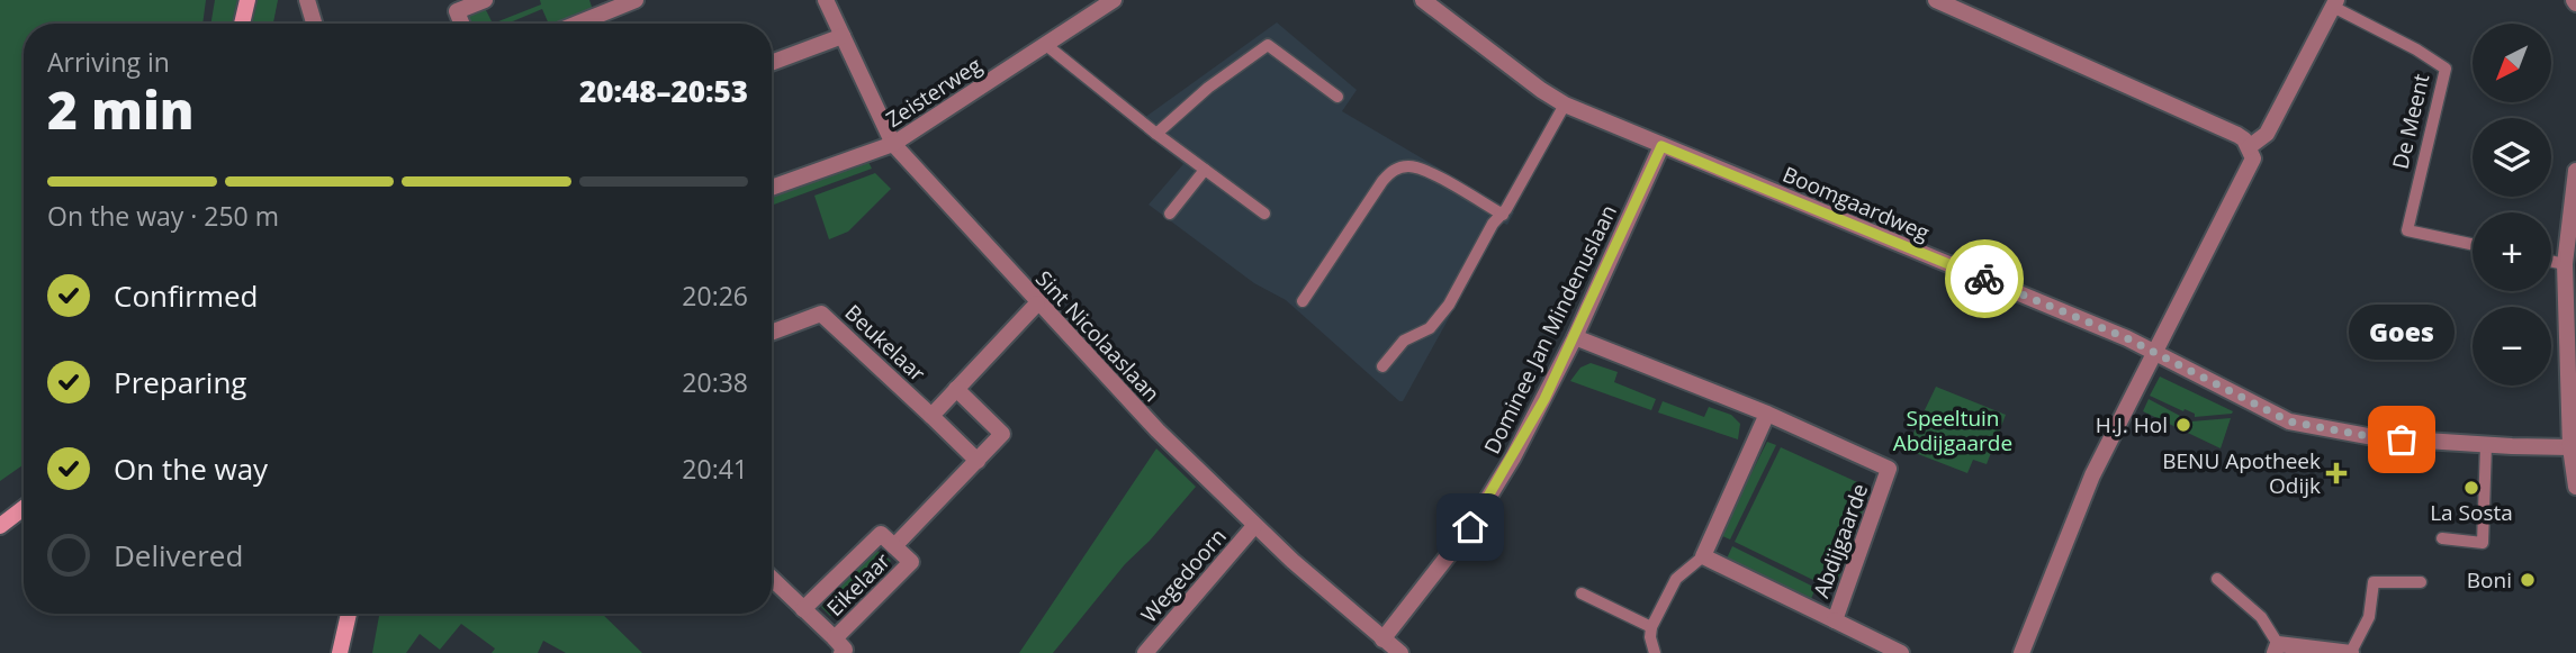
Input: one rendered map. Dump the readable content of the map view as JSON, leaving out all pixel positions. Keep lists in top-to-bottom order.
{
  "streets": {
    "street": [
      "Zeisterweg",
      "Boomgaardweg",
      "Dominee Jan Mindenuslaan",
      "Sint Nicolaaslaan",
      "Beukelaar",
      "Abdijgaarde",
      "Wegedoorn",
      "Eikelaar"
    ],
    "lane": ["De Meent"]
  },
  "crossings": [
    ["Zeisterweg", "Sint Nicolaaslaan"],
    ["Boomgaardweg", "Dominee Jan Mindenuslaan"],
    ["Dominee Jan Mindenuslaan", "Sint Nicolaaslaan"],
    ["Dominee Jan Mindenuslaan", "Abdijgaarde"],
    ["Sint Nicolaaslaan", "Wegedoorn"]
  ],
  "parks": ["Speeltuin Abdijgaarde"],
  "places": {
    "other": [
      "H.J. Hol",
      "Goes",
      "La Sosta",
      "Boni"
    ],
    "health": ["BENU Apotheek Odijk"]
  },
  "north": "bottom left",
  "page": {
    "map_buttons": ["+", "−"],
    "heading": ["2 min", "Arriving in", "20:48–20:53"],
    "bar": "On the way · 250 m",
    "list": [
      ["Confirmed", "20:26"],
      ["Preparing", "20:38"],
      ["On the way", "20:41"],
      "Delivered"
    ],
    "bubble": "Goes"
  }
}
